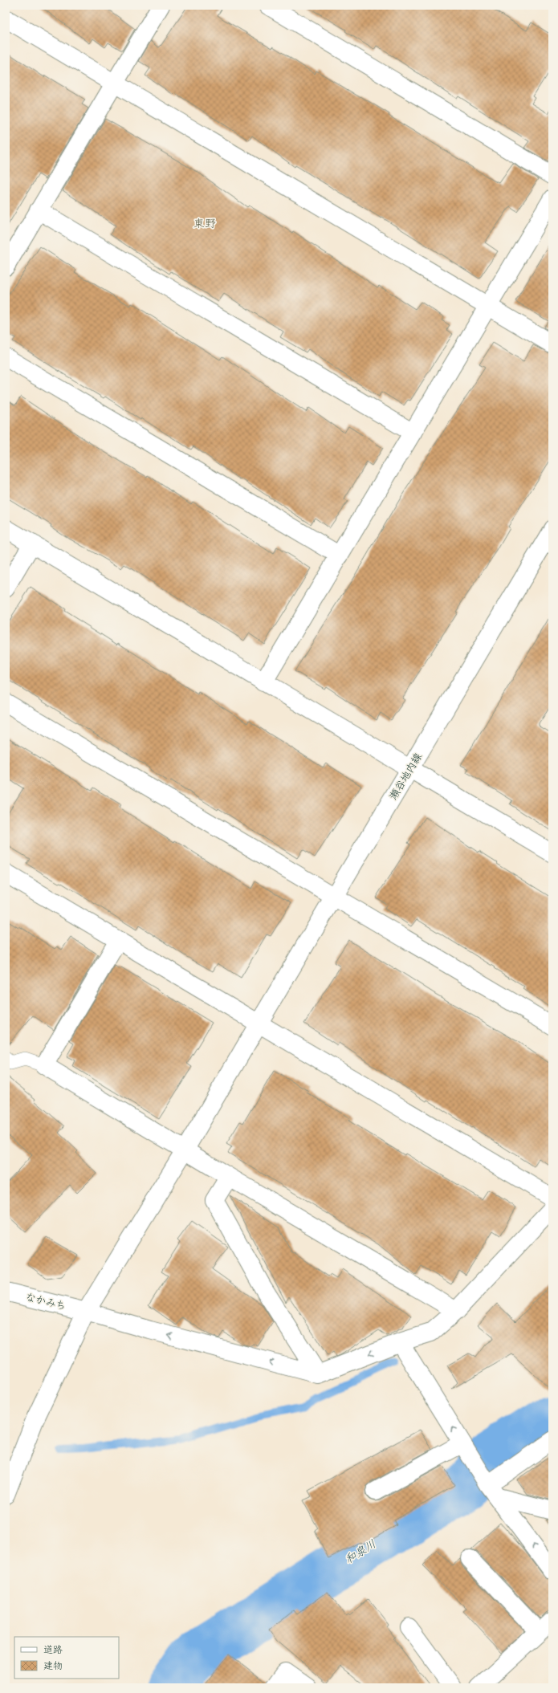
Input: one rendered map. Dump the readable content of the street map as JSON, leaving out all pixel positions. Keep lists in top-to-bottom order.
{
  "streets": {
    "street": ["瀬谷地内線", "なかみち"]
  },
  "crossings": [
    ["瀬谷地内線", "なかみち"]
  ],
  "districts": ["東野"],
  "water": ["和泉川"],
  "legend": ["道路", "建物"]
}
